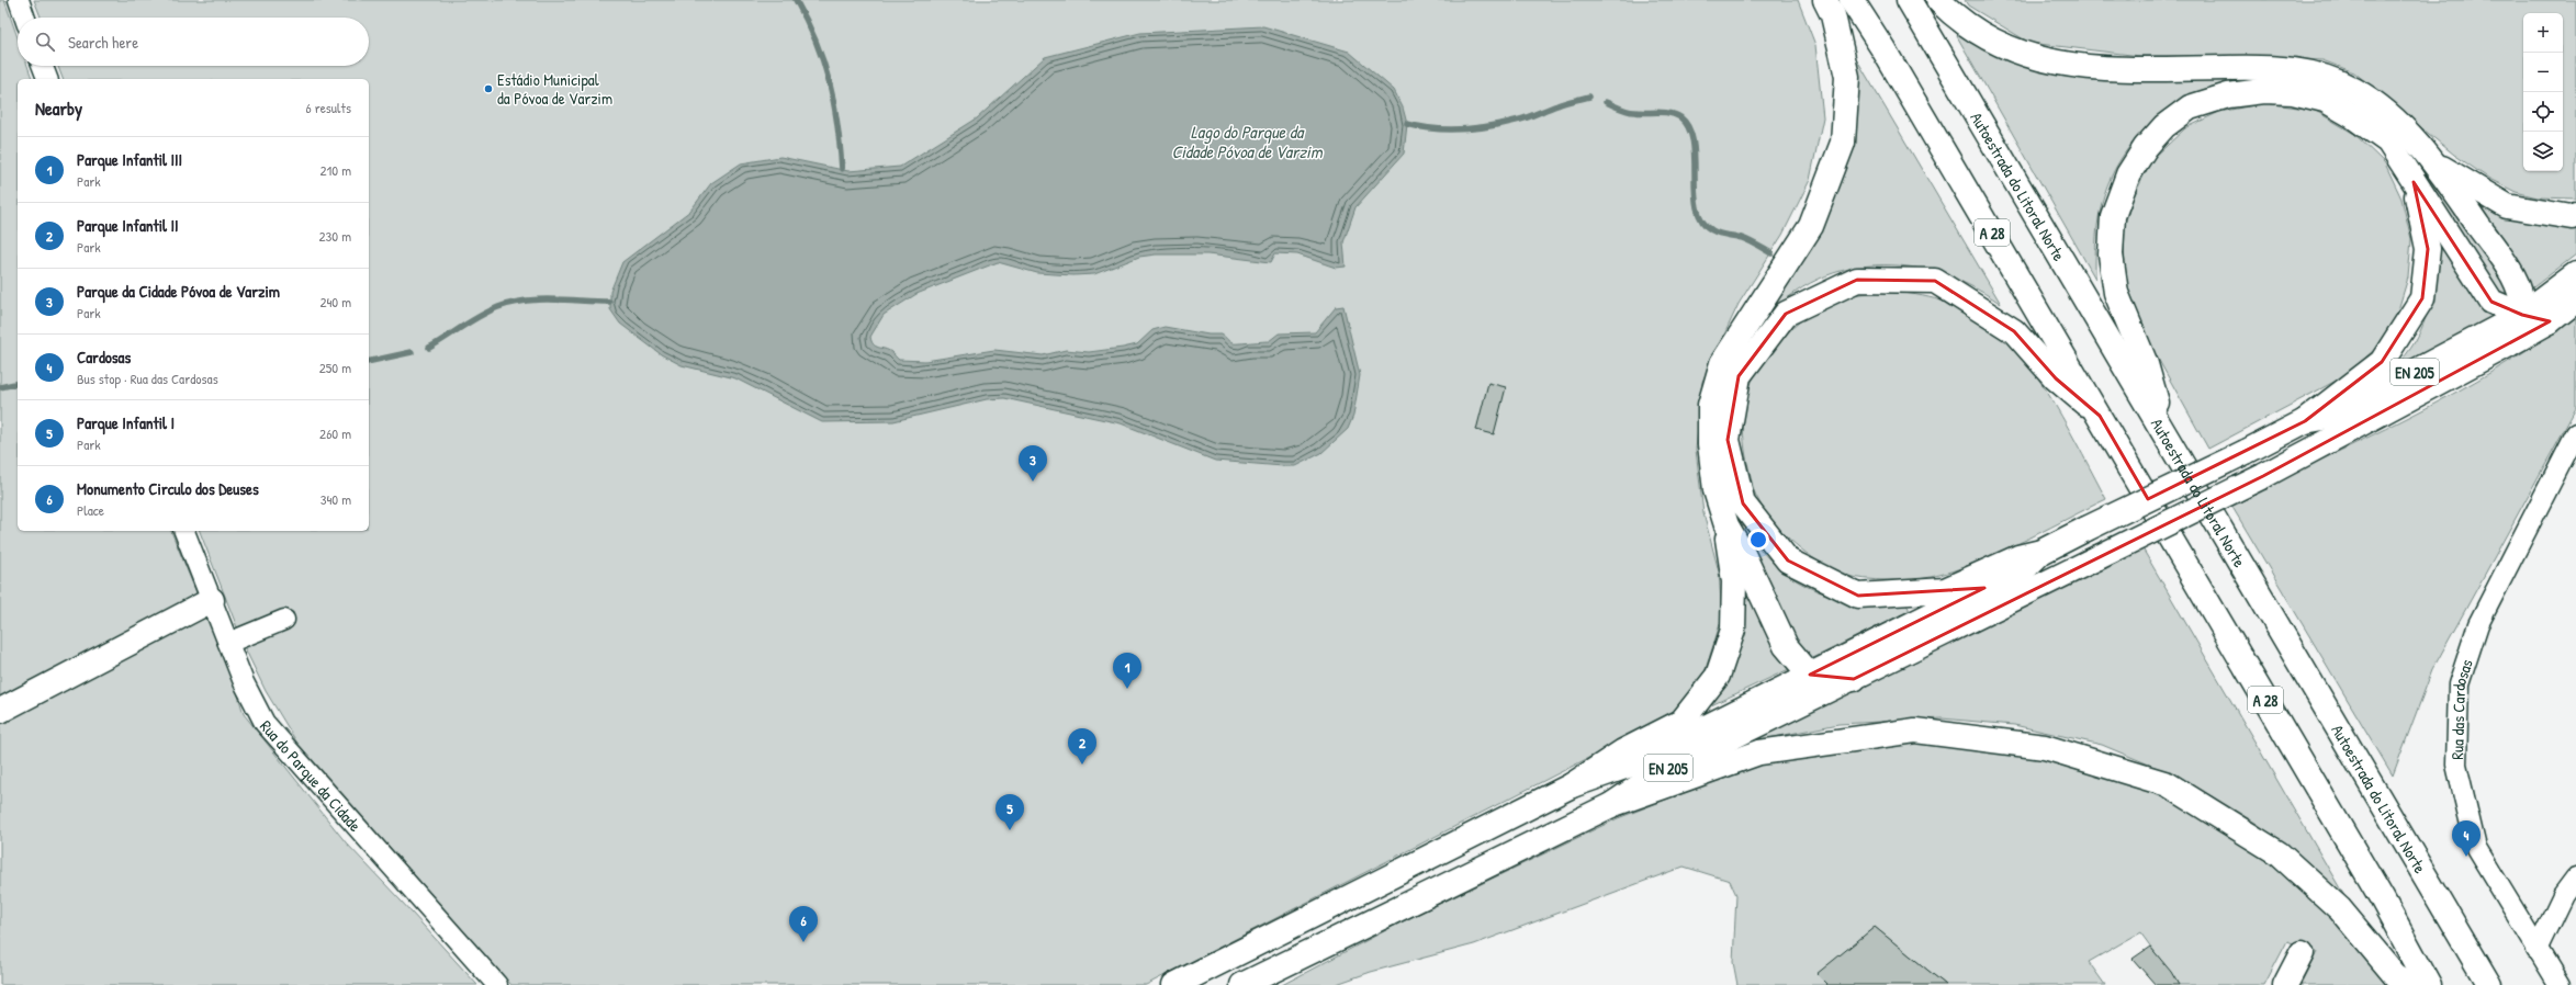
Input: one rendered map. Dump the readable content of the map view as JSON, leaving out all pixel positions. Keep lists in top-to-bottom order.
{
  "streets": {
    "main road": ["Autoestrada do Litoral Norte", "A 28", "EN 205"],
    "street": ["Rua das Cardosas", "Rua do Parque da Cidade"]
  },
  "water": ["Lago do Parque da Cidade Póvoa de Varzim"],
  "places": ["Estádio Municipal da Póvoa de Varzim"],
  "page": {
    "map_buttons": ["+", "−"],
    "search": "Search here",
    "heading": ["Nearby", "6 results"],
    "list": [
      {
        "mark": "1",
        "name": "Parque Infantil III",
        "note": "Park",
        "value": "210 m"
      },
      {
        "mark": "2",
        "name": "Parque Infantil II",
        "note": "Park",
        "value": "230 m"
      },
      {
        "mark": "3",
        "name": "Parque da Cidade Póvoa de Varzim",
        "note": "Park",
        "value": "240 m"
      },
      {
        "mark": "4",
        "name": "Cardosas",
        "note": "Bus stop · Rua das Cardosas",
        "value": "250 m"
      },
      {
        "mark": "5",
        "name": "Parque Infantil I",
        "note": "Park",
        "value": "260 m"
      },
      {
        "mark": "6",
        "name": "Monumento Circulo dos Deuses",
        "note": "Place",
        "value": "340 m"
      }
    ],
    "pins": [
      "3",
      "1",
      "2",
      "5",
      "4",
      "6"
    ]
  }
}
